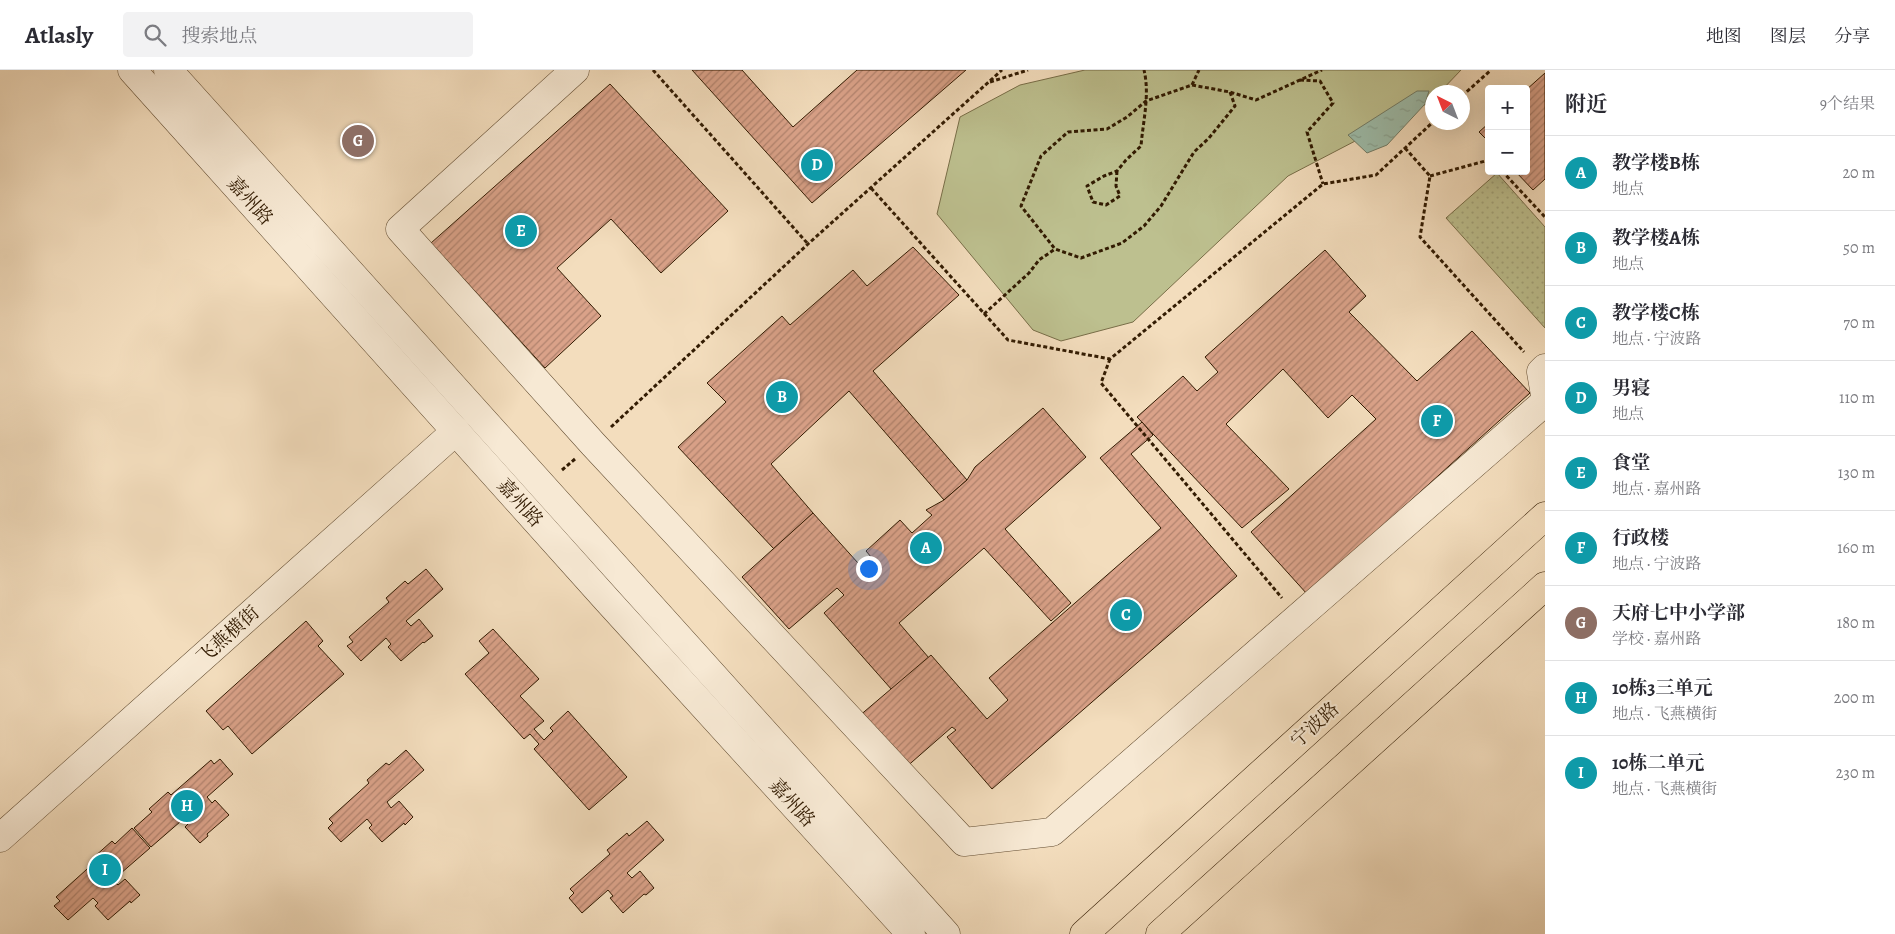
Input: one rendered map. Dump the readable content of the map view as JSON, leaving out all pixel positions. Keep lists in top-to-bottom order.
{
  "streets": {
    "main road": ["宁波路"],
    "street": ["嘉州路", "飞燕横街"]
  },
  "crossings": [
    ["嘉州路", "飞燕横街"]
  ],
  "north": "top left",
  "page": {
    "header": "Atlasly",
    "search": "搜索地点",
    "nav": ["地图", "图层", "分享"],
    "heading": ["附近", "9个结果"],
    "map_buttons": ["+", "−"],
    "pins": [
      "G",
      "D",
      "E",
      "B",
      "F",
      "A",
      "C",
      "H",
      "I"
    ],
    "list": [
      {
        "mark": "A",
        "name": "教学楼B栋",
        "note": "地点",
        "value": "20 m"
      },
      {
        "mark": "B",
        "name": "教学楼A栋",
        "note": "地点",
        "value": "50 m"
      },
      {
        "mark": "C",
        "name": "教学楼C栋",
        "note": "地点 · 宁波路",
        "value": "70 m"
      },
      {
        "mark": "D",
        "name": "男寝",
        "note": "地点",
        "value": "110 m"
      },
      {
        "mark": "E",
        "name": "食堂",
        "note": "地点 · 嘉州路",
        "value": "130 m"
      },
      {
        "mark": "F",
        "name": "行政楼",
        "note": "地点 · 宁波路",
        "value": "160 m"
      },
      {
        "mark": "G",
        "name": "天府七中小学部",
        "note": "学校 · 嘉州路",
        "value": "180 m"
      },
      {
        "mark": "H",
        "name": "10栋3三单元",
        "note": "地点 · 飞燕横街",
        "value": "200 m"
      },
      {
        "mark": "I",
        "name": "10栋二单元",
        "note": "地点 · 飞燕横街",
        "value": "230 m"
      }
    ]
  }
}
